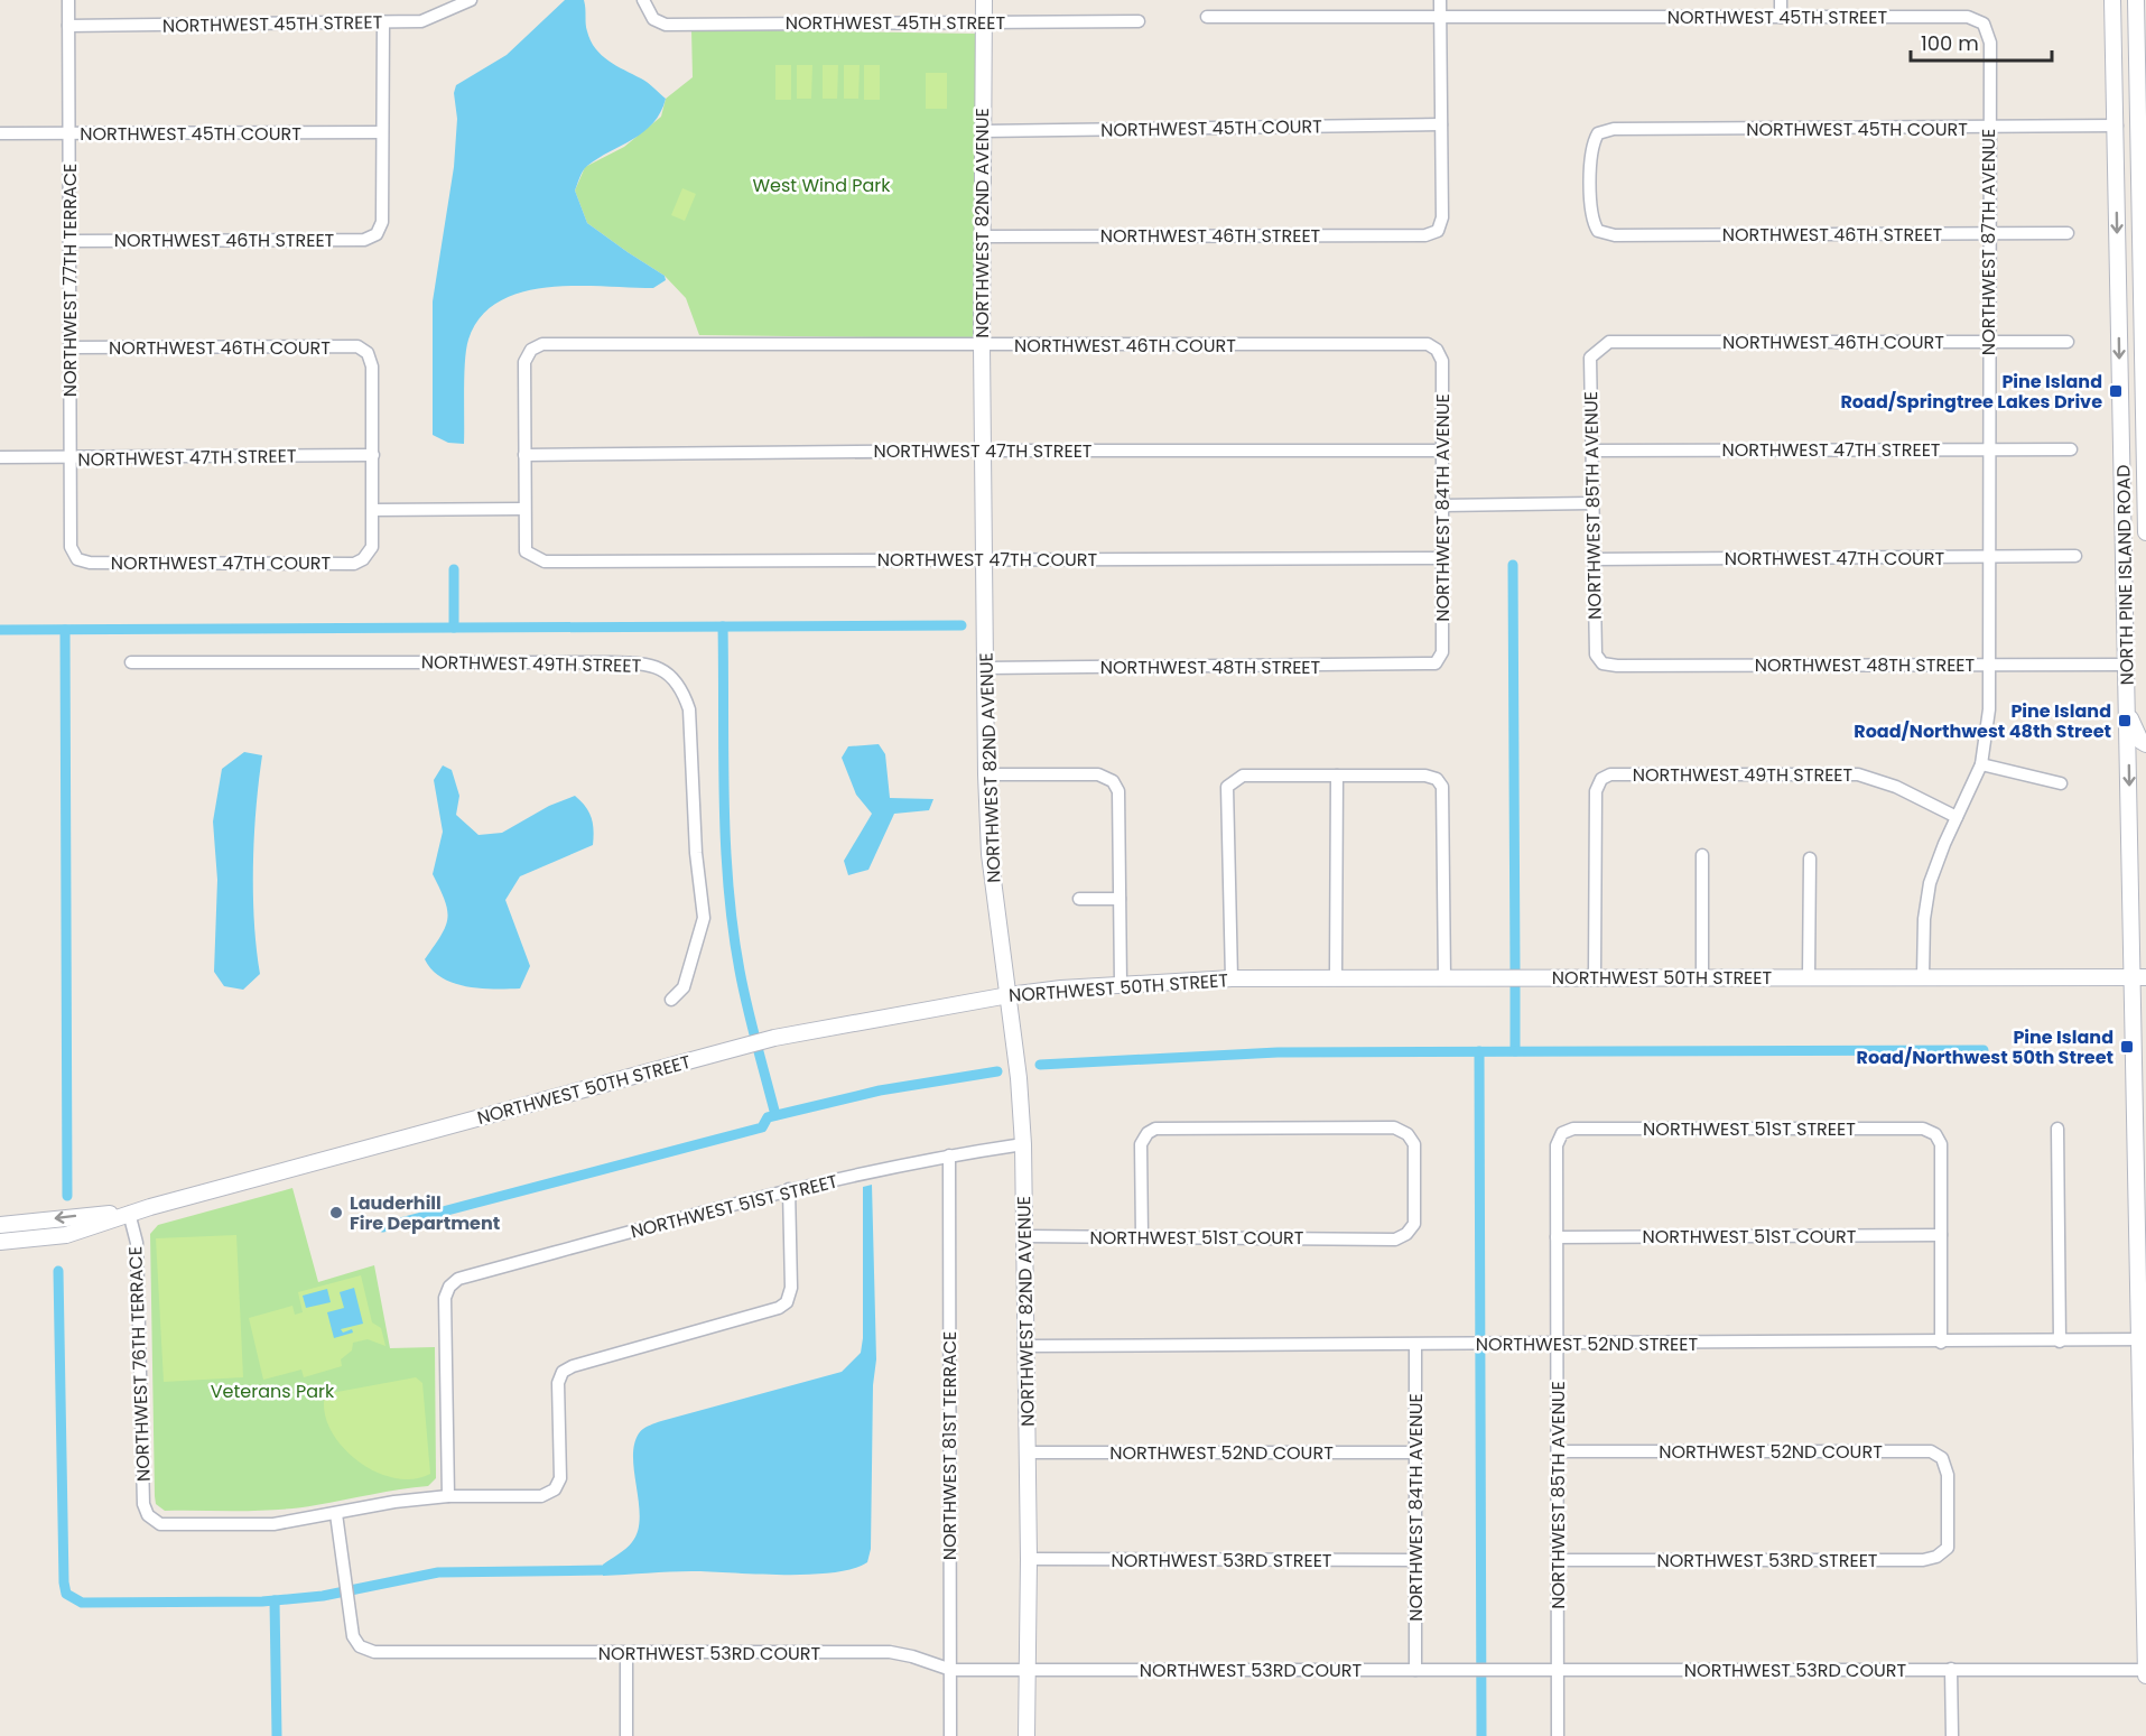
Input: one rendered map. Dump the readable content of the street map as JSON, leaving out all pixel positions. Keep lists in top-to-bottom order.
{
  "streets": {
    "street": [
      "NORTHWEST 45TH STREET",
      "NORTHWEST 45TH COURT",
      "NORTHWEST 82ND AVENUE",
      "NORTHWEST 46TH STREET",
      "NORTHWEST 87TH AVENUE",
      "NORTHWEST 77TH TERRACE",
      "NORTHWEST 46TH COURT",
      "NORTHWEST 47TH STREET",
      "NORTHWEST 85TH AVENUE",
      "NORTHWEST 84TH AVENUE",
      "NORTHWEST 47TH COURT",
      "NORTH PINE ISLAND ROAD",
      "NORTHWEST 49TH STREET",
      "NORTHWEST 48TH STREET",
      "NORTHWEST 50TH STREET",
      "NORTHWEST 51ST STREET",
      "NORTHWEST 51ST COURT",
      "NORTHWEST 52ND STREET",
      "NORTHWEST 76TH TERRACE",
      "NORTHWEST 81ST TERRACE",
      "NORTHWEST 52ND COURT",
      "NORTHWEST 53RD STREET",
      "NORTHWEST 53RD COURT"
    ]
  },
  "crossings": [
    ["NORTHWEST 45TH STREET", "NORTHWEST 82ND AVENUE"],
    ["NORTHWEST 45TH STREET", "NORTHWEST 87TH AVENUE"],
    ["NORTHWEST 45TH STREET", "NORTHWEST 77TH TERRACE"],
    ["NORTHWEST 45TH COURT", "NORTHWEST 82ND AVENUE"],
    ["NORTHWEST 45TH COURT", "NORTHWEST 46TH STREET"],
    ["NORTHWEST 45TH COURT", "NORTHWEST 87TH AVENUE"],
    ["NORTHWEST 45TH COURT", "NORTHWEST 77TH TERRACE"],
    ["NORTHWEST 45TH COURT", "NORTH PINE ISLAND ROAD"],
    ["NORTHWEST 82ND AVENUE", "NORTHWEST 46TH STREET"],
    ["NORTHWEST 82ND AVENUE", "NORTHWEST 46TH COURT"],
    ["NORTHWEST 82ND AVENUE", "NORTHWEST 47TH STREET"],
    ["NORTHWEST 82ND AVENUE", "NORTHWEST 47TH COURT"],
    ["NORTHWEST 82ND AVENUE", "NORTHWEST 48TH STREET"],
    ["NORTHWEST 82ND AVENUE", "NORTHWEST 50TH STREET"],
    ["NORTHWEST 82ND AVENUE", "NORTHWEST 51ST STREET"],
    ["NORTHWEST 82ND AVENUE", "NORTHWEST 51ST COURT"],
    ["NORTHWEST 82ND AVENUE", "NORTHWEST 52ND STREET"],
    ["NORTHWEST 82ND AVENUE", "NORTHWEST 52ND COURT"],
    ["NORTHWEST 82ND AVENUE", "NORTHWEST 53RD STREET"],
    ["NORTHWEST 82ND AVENUE", "NORTHWEST 53RD COURT"],
    ["NORTHWEST 46TH STREET", "NORTHWEST 87TH AVENUE"],
    ["NORTHWEST 46TH STREET", "NORTHWEST 77TH TERRACE"],
    ["NORTHWEST 87TH AVENUE", "NORTHWEST 46TH COURT"],
    ["NORTHWEST 87TH AVENUE", "NORTHWEST 47TH STREET"],
    ["NORTHWEST 87TH AVENUE", "NORTHWEST 47TH COURT"],
    ["NORTHWEST 87TH AVENUE", "NORTHWEST 49TH STREET"],
    ["NORTHWEST 87TH AVENUE", "NORTHWEST 48TH STREET"],
    ["NORTHWEST 87TH AVENUE", "NORTHWEST 50TH STREET"],
    ["NORTHWEST 77TH TERRACE", "NORTHWEST 46TH COURT"],
    ["NORTHWEST 77TH TERRACE", "NORTHWEST 47TH STREET"],
    ["NORTHWEST 77TH TERRACE", "NORTHWEST 47TH COURT"],
    ["NORTHWEST 46TH COURT", "NORTHWEST 47TH STREET"],
    ["NORTHWEST 46TH COURT", "NORTHWEST 85TH AVENUE"],
    ["NORTHWEST 46TH COURT", "NORTHWEST 84TH AVENUE"],
    ["NORTHWEST 47TH STREET", "NORTHWEST 85TH AVENUE"],
    ["NORTHWEST 47TH STREET", "NORTHWEST 84TH AVENUE"],
    ["NORTHWEST 85TH AVENUE", "NORTHWEST 47TH COURT"],
    ["NORTHWEST 85TH AVENUE", "NORTHWEST 48TH STREET"],
    ["NORTHWEST 85TH AVENUE", "NORTHWEST 51ST STREET"],
    ["NORTHWEST 85TH AVENUE", "NORTHWEST 51ST COURT"],
    ["NORTHWEST 85TH AVENUE", "NORTHWEST 52ND STREET"],
    ["NORTHWEST 85TH AVENUE", "NORTHWEST 52ND COURT"],
    ["NORTHWEST 85TH AVENUE", "NORTHWEST 53RD STREET"],
    ["NORTHWEST 85TH AVENUE", "NORTHWEST 53RD COURT"],
    ["NORTHWEST 84TH AVENUE", "NORTHWEST 47TH COURT"],
    ["NORTHWEST 84TH AVENUE", "NORTHWEST 48TH STREET"],
    ["NORTHWEST 84TH AVENUE", "NORTHWEST 52ND STREET"],
    ["NORTHWEST 84TH AVENUE", "NORTHWEST 52ND COURT"],
    ["NORTHWEST 84TH AVENUE", "NORTHWEST 53RD STREET"],
    ["NORTHWEST 84TH AVENUE", "NORTHWEST 53RD COURT"],
    ["NORTH PINE ISLAND ROAD", "NORTHWEST 48TH STREET"],
    ["NORTH PINE ISLAND ROAD", "NORTHWEST 50TH STREET"],
    ["NORTH PINE ISLAND ROAD", "NORTHWEST 52ND STREET"],
    ["NORTH PINE ISLAND ROAD", "NORTHWEST 53RD COURT"],
    ["NORTHWEST 49TH STREET", "NORTHWEST 50TH STREET"],
    ["NORTHWEST 50TH STREET", "NORTHWEST 76TH TERRACE"],
    ["NORTHWEST 51ST STREET", "NORTHWEST 51ST COURT"],
    ["NORTHWEST 51ST STREET", "NORTHWEST 81ST TERRACE"],
    ["NORTHWEST 76TH TERRACE", "NORTHWEST 53RD COURT"],
    ["NORTHWEST 81ST TERRACE", "NORTHWEST 53RD COURT"],
    ["NORTHWEST 52ND COURT", "NORTHWEST 53RD STREET"]
  ],
  "parks": ["West Wind Park", "Veterans Park"],
  "places": {
    "transit": ["Pine Island Road/Springtree Lakes Drive", "Pine Island Road/Northwest 48th Street", "Pine Island Road/Northwest 50th Street"],
    "other": ["Lauderhill Fire Department"]
  },
  "scale_bar": "100 m"
}
